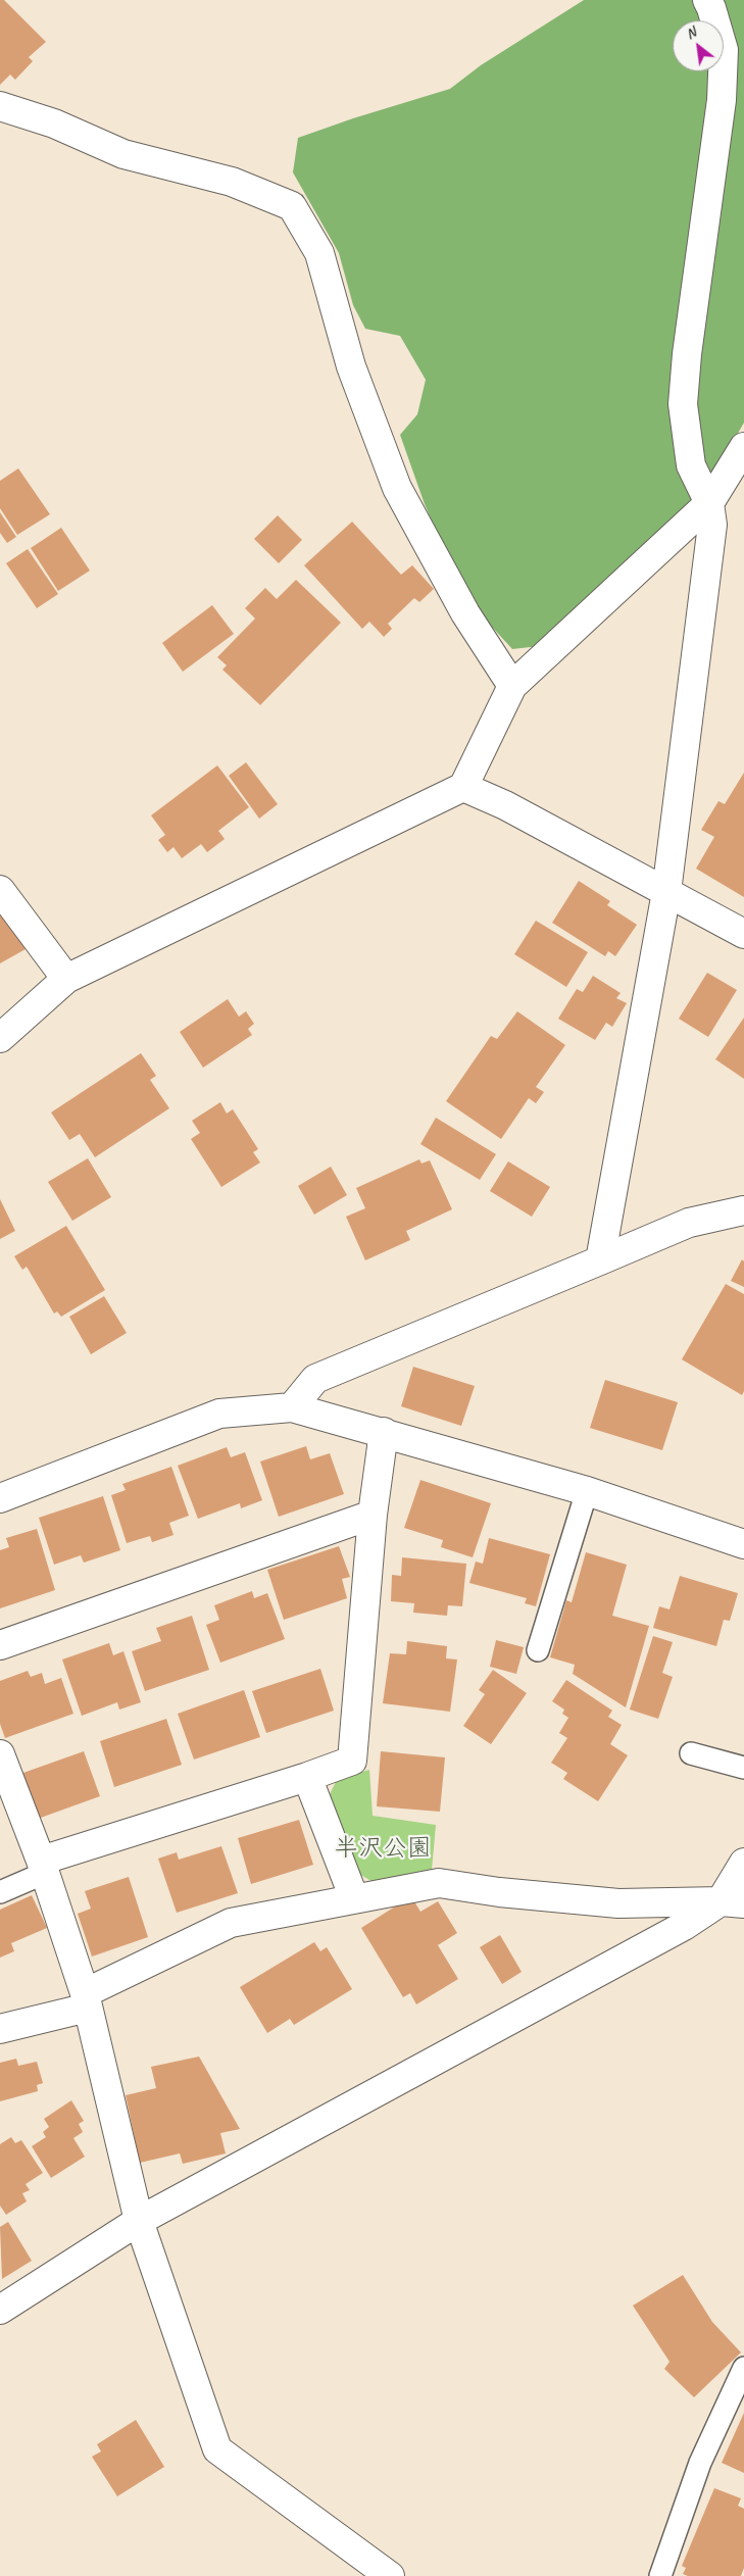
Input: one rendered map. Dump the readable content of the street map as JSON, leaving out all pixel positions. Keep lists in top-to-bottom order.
{
  "parks": ["半沢公園"],
  "north": "top left"
}
